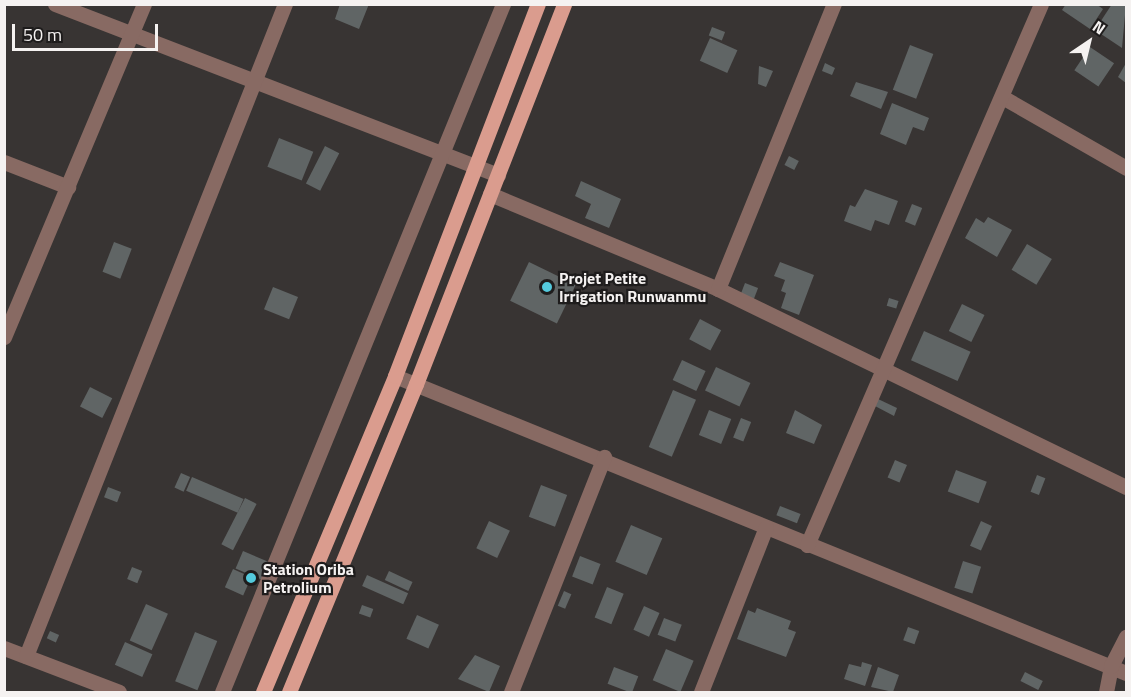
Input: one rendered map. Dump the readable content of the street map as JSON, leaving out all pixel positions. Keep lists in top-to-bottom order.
{
  "places": ["Projet Petite Irrigation Runwanmu", "Station Oriba Petrolium"],
  "scale_bar": "50 m",
  "north": "top right"
}
